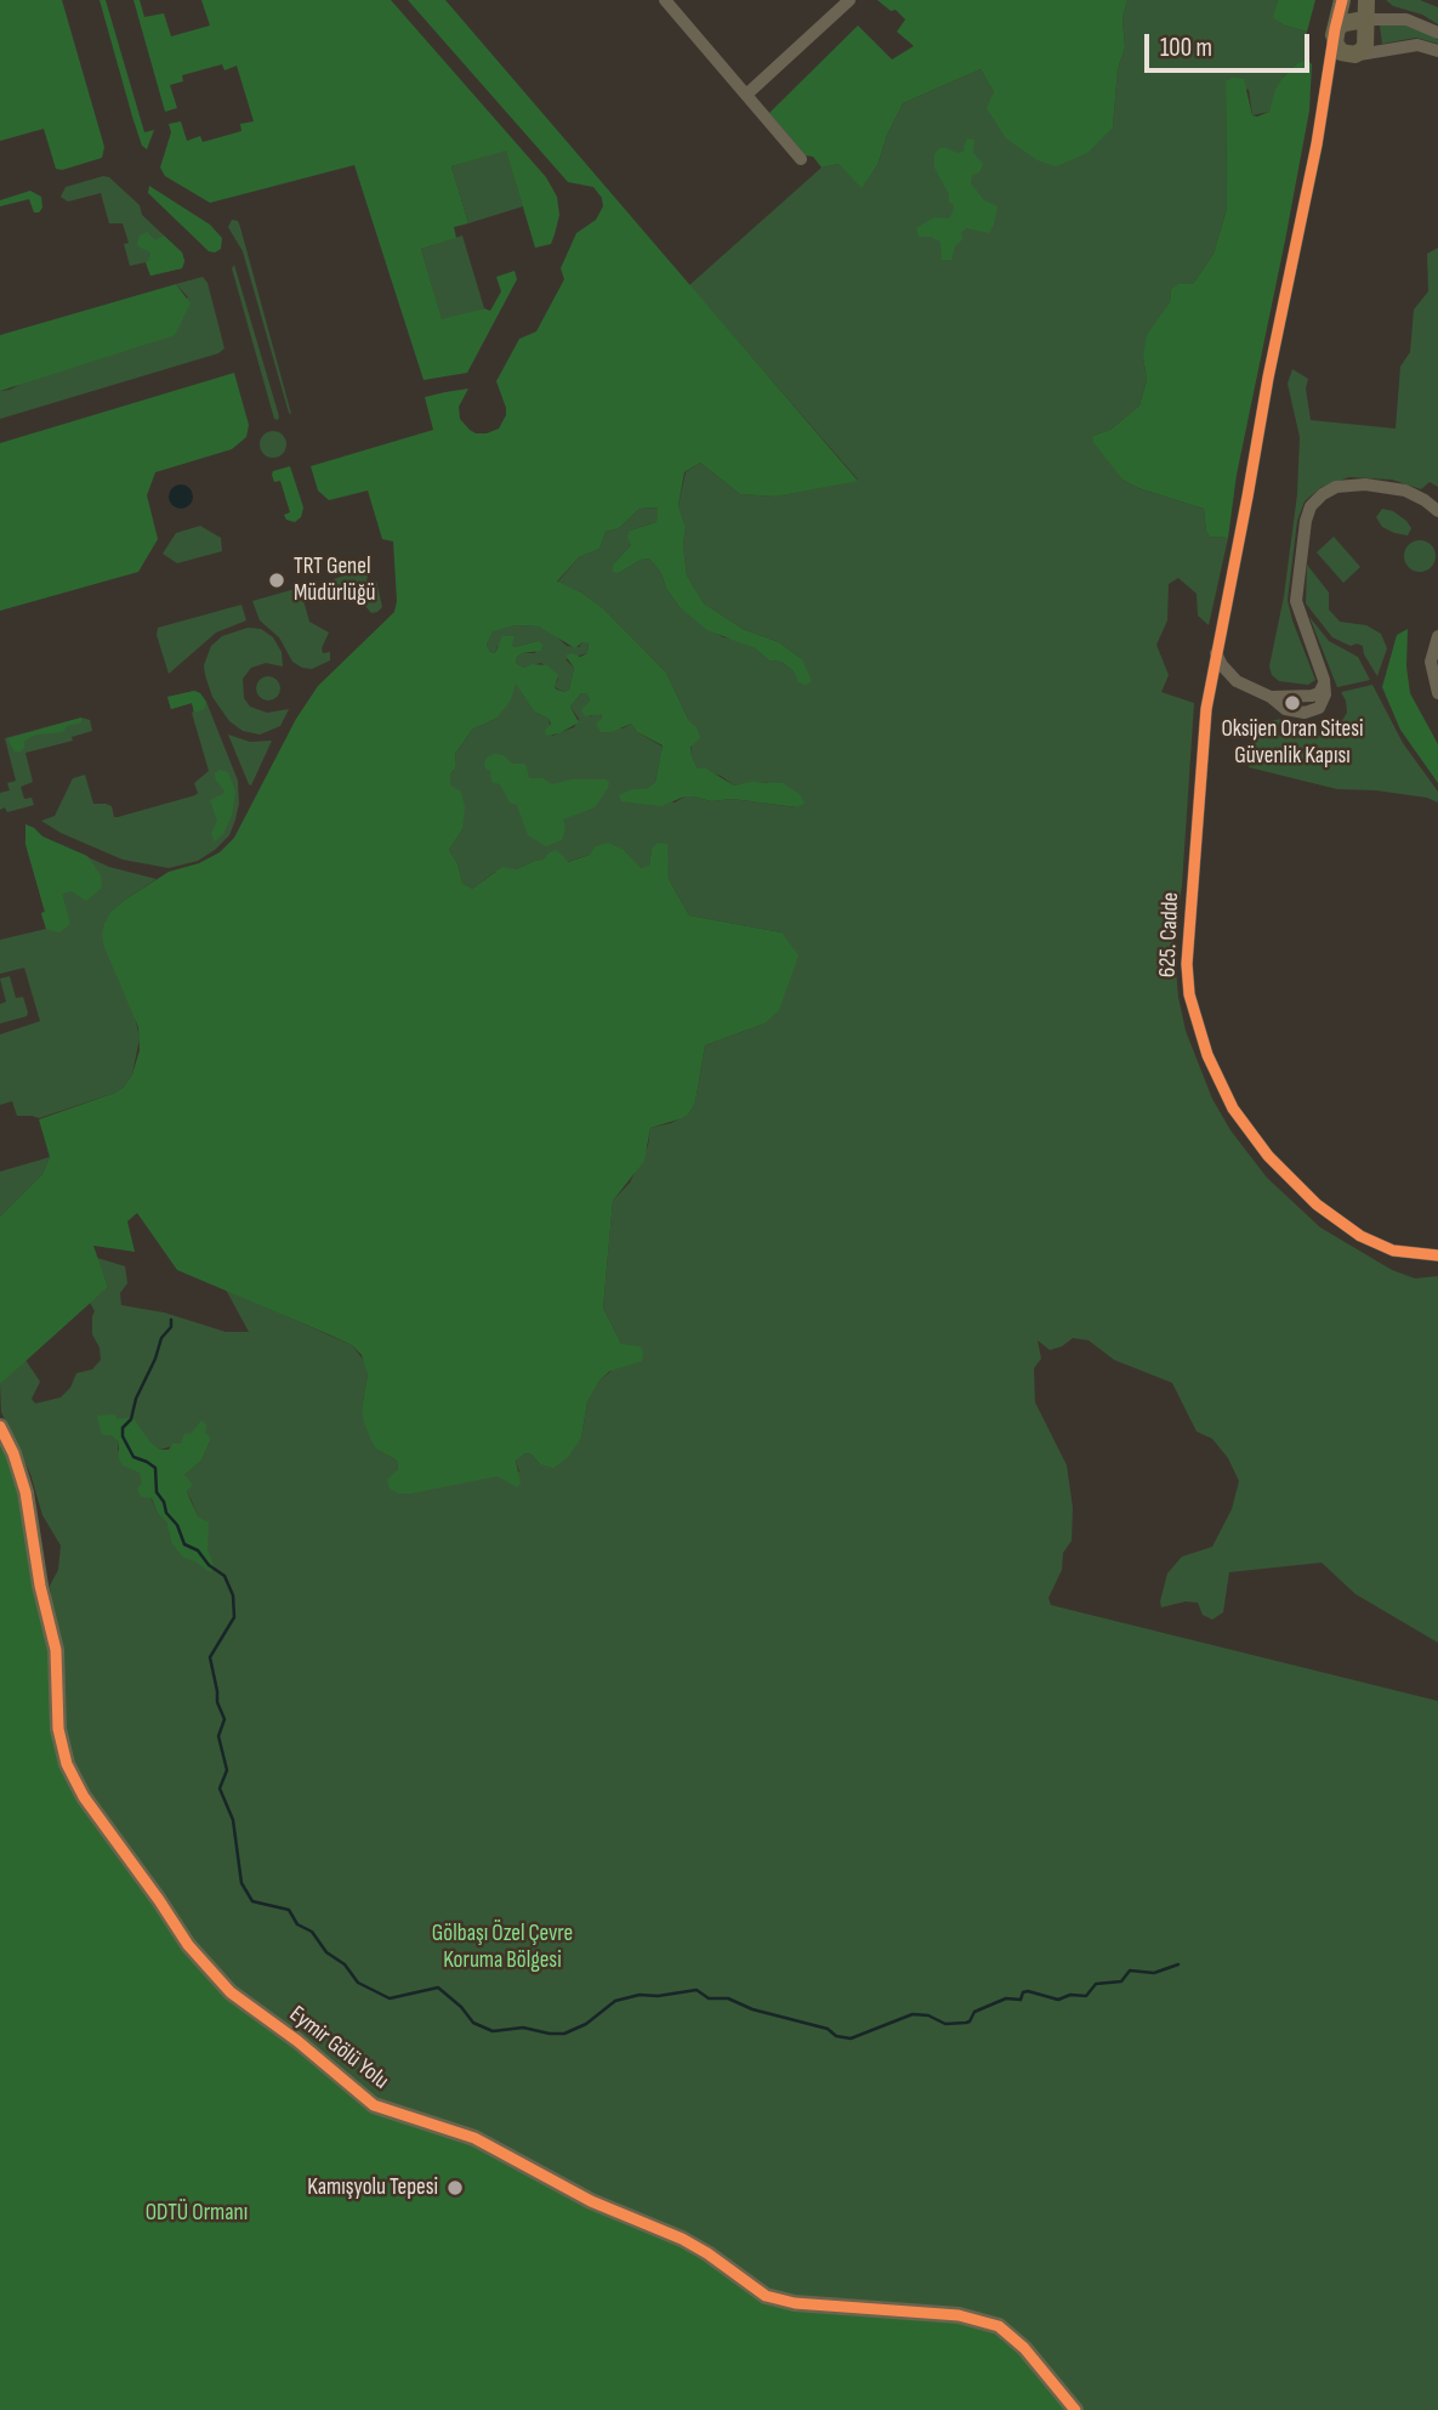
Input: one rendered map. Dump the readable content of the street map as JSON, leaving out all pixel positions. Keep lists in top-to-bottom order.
{
  "streets": {
    "street": ["625. Cadde", "Eymir Gölü Yolu"]
  },
  "parks": ["Gölbaşı Özel Çevre Koruma Bölgesi", "ODTÜ Ormanı"],
  "places": ["TRT Genel Müdürlüğü", "Oksijen Oran Sitesi Güvenlik Kapısı", "Kamışyolu Tepesi"],
  "scale_bar": "100 m"
}
